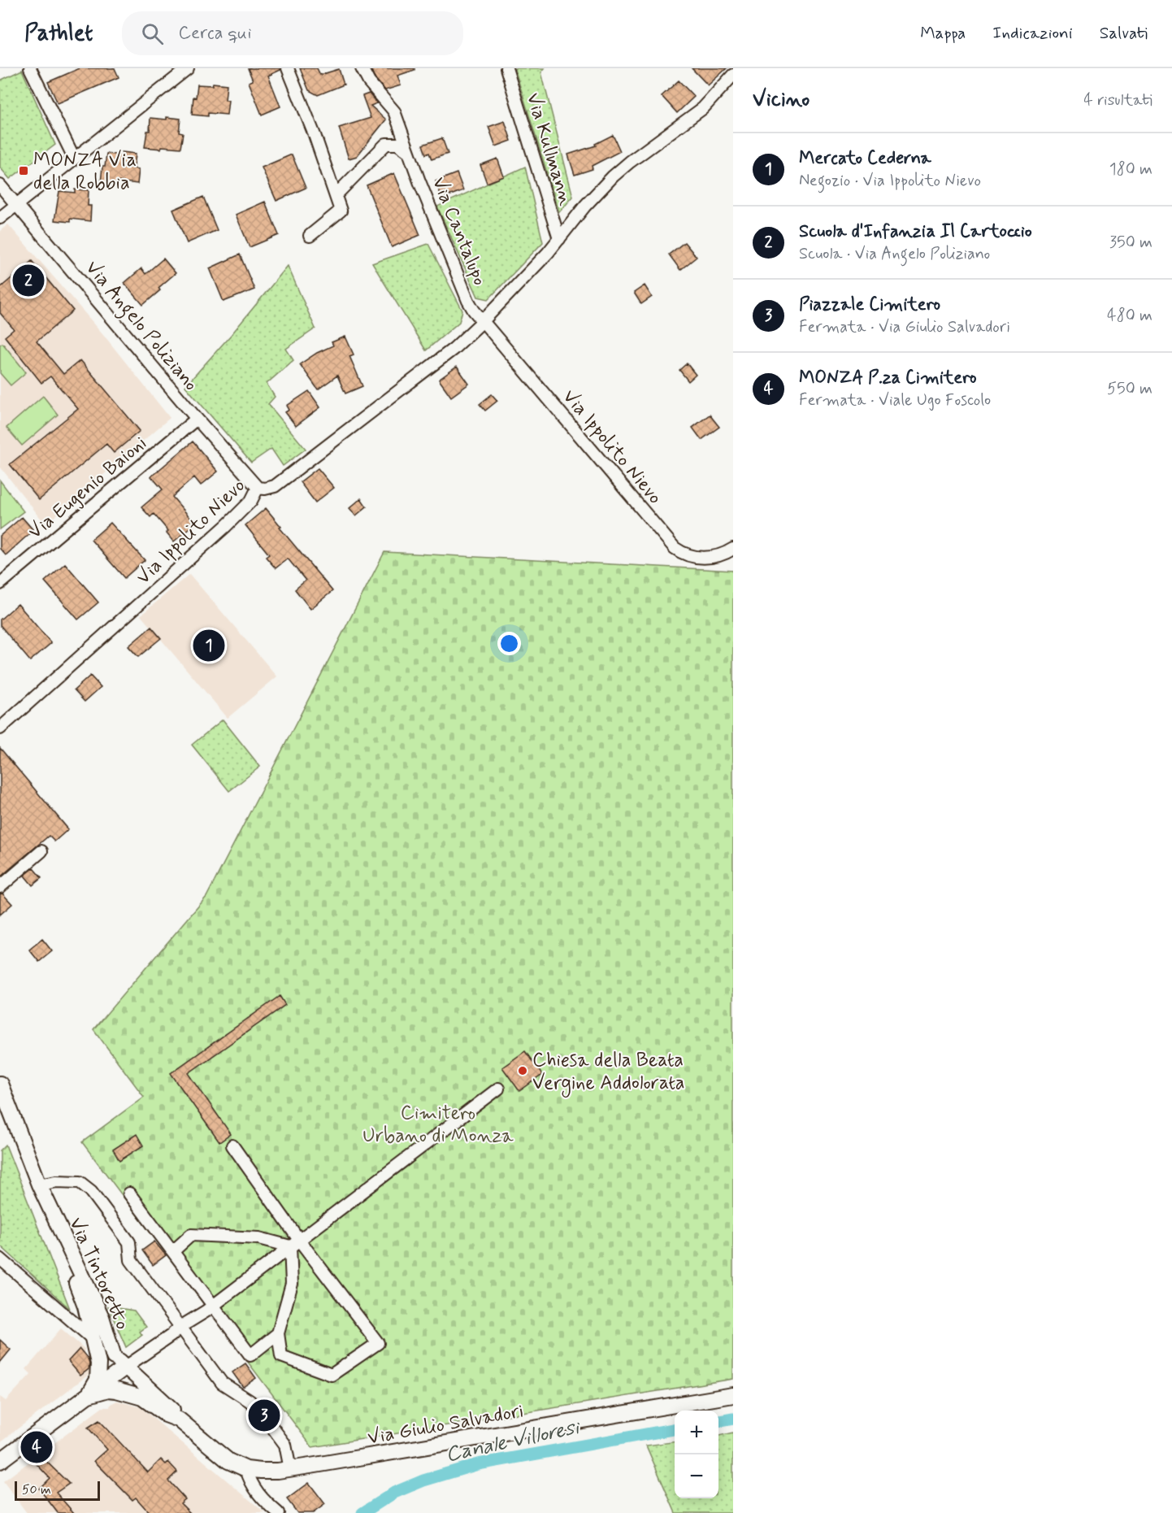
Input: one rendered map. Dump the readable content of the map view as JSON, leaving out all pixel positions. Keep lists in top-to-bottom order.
{
  "streets": {
    "street": [
      "Via Kullmann",
      "Via Cantalupo",
      "Via Angelo Poliziano",
      "Via Ippolito Nievo",
      "Via Eugenio Baioni",
      "Via Tintoretto",
      "Via Giulio Salvadori"
    ]
  },
  "crossings": [
    ["Via Kullmann", "Via Ippolito Nievo"],
    ["Via Cantalupo", "Via Ippolito Nievo"],
    ["Via Angelo Poliziano", "Via Ippolito Nievo"],
    ["Via Angelo Poliziano", "Via Eugenio Baioni"],
    ["Via Tintoretto", "Via Giulio Salvadori"]
  ],
  "water": ["Canale Villoresi"],
  "parks": ["Cimitero Urbano di Monza"],
  "places": {
    "transit": ["MONZA Via della Robbia"],
    "other": ["Chiesa della Beata Vergine Addolorata"]
  },
  "scale_bar": "50 m",
  "page": {
    "header": "Pathlet",
    "search": "Cerca qui",
    "nav": ["Mappa", "Indicazioni", "Salvati"],
    "heading": ["Vicino", "4 risultati"],
    "list": [
      {
        "mark": "1",
        "name": "Mercato Cederna",
        "note": "Negozio · Via Ippolito Nievo",
        "value": "180 m"
      },
      {
        "mark": "2",
        "name": "Scuola d'Infanzia Il Cartoccio",
        "note": "Scuola · Via Angelo Poliziano",
        "value": "350 m"
      },
      {
        "mark": "3",
        "name": "Piazzale Cimitero",
        "note": "Fermata · Via Giulio Salvadori",
        "value": "480 m"
      },
      {
        "mark": "4",
        "name": "MONZA P.za Cimitero",
        "note": "Fermata · Viale Ugo Foscolo",
        "value": "550 m"
      }
    ],
    "pins": [
      "2",
      "1",
      "3",
      "4"
    ],
    "map_buttons": ["+", "−"],
    "scale": "50 m"
  }
}
